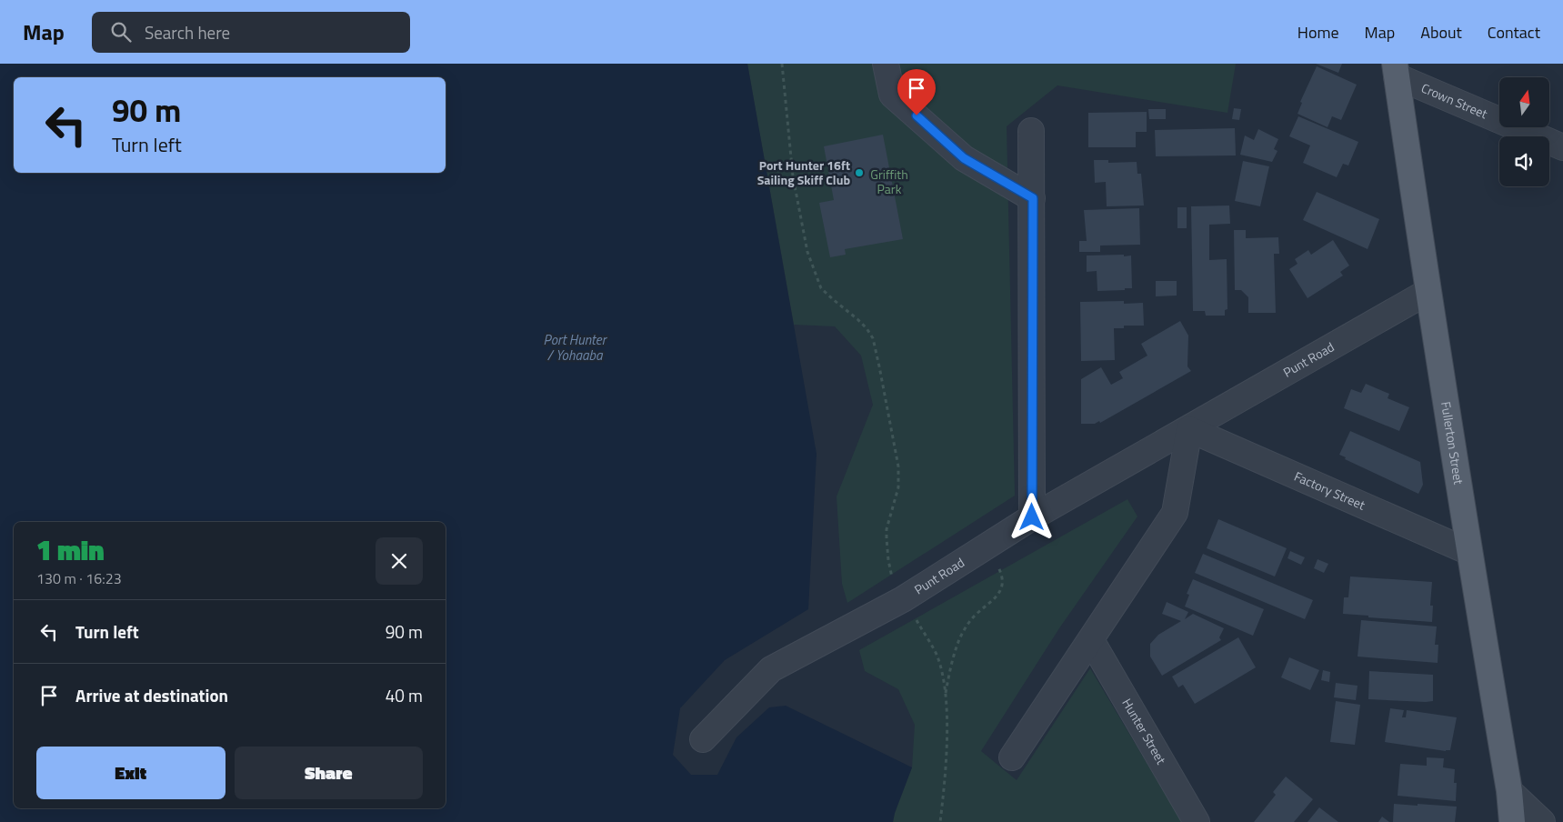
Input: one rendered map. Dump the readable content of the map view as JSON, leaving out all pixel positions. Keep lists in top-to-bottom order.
{
  "streets": {
    "main road": ["Fullerton Street"],
    "street": [
      "Crown Street",
      "Punt Road",
      "Factory Street",
      "Hunter Street"
    ]
  },
  "crossings": [
    ["Crown Street", "Fullerton Street"],
    ["Punt Road", "Fullerton Street"],
    ["Punt Road", "Factory Street"],
    ["Fullerton Street", "Factory Street"]
  ],
  "water": ["Port Hunter / Yohaaba"],
  "parks": ["Griffith Park"],
  "places": ["Port Hunter 16ft Sailing Skiff Club"],
  "north": "top",
  "page": {
    "header": "Map",
    "search": "Search here",
    "nav": [
      "Home",
      "Map",
      "About",
      "Contact"
    ],
    "turn": ["90 m", "Turn left"],
    "heading": ["1 min", "130 m · 16:23"],
    "list": [
      {
        "name": "Turn left",
        "value": "90 m"
      },
      {
        "name": "Arrive at destination",
        "value": "40 m"
      }
    ],
    "buttons": ["Exit", "Share"]
  }
}
